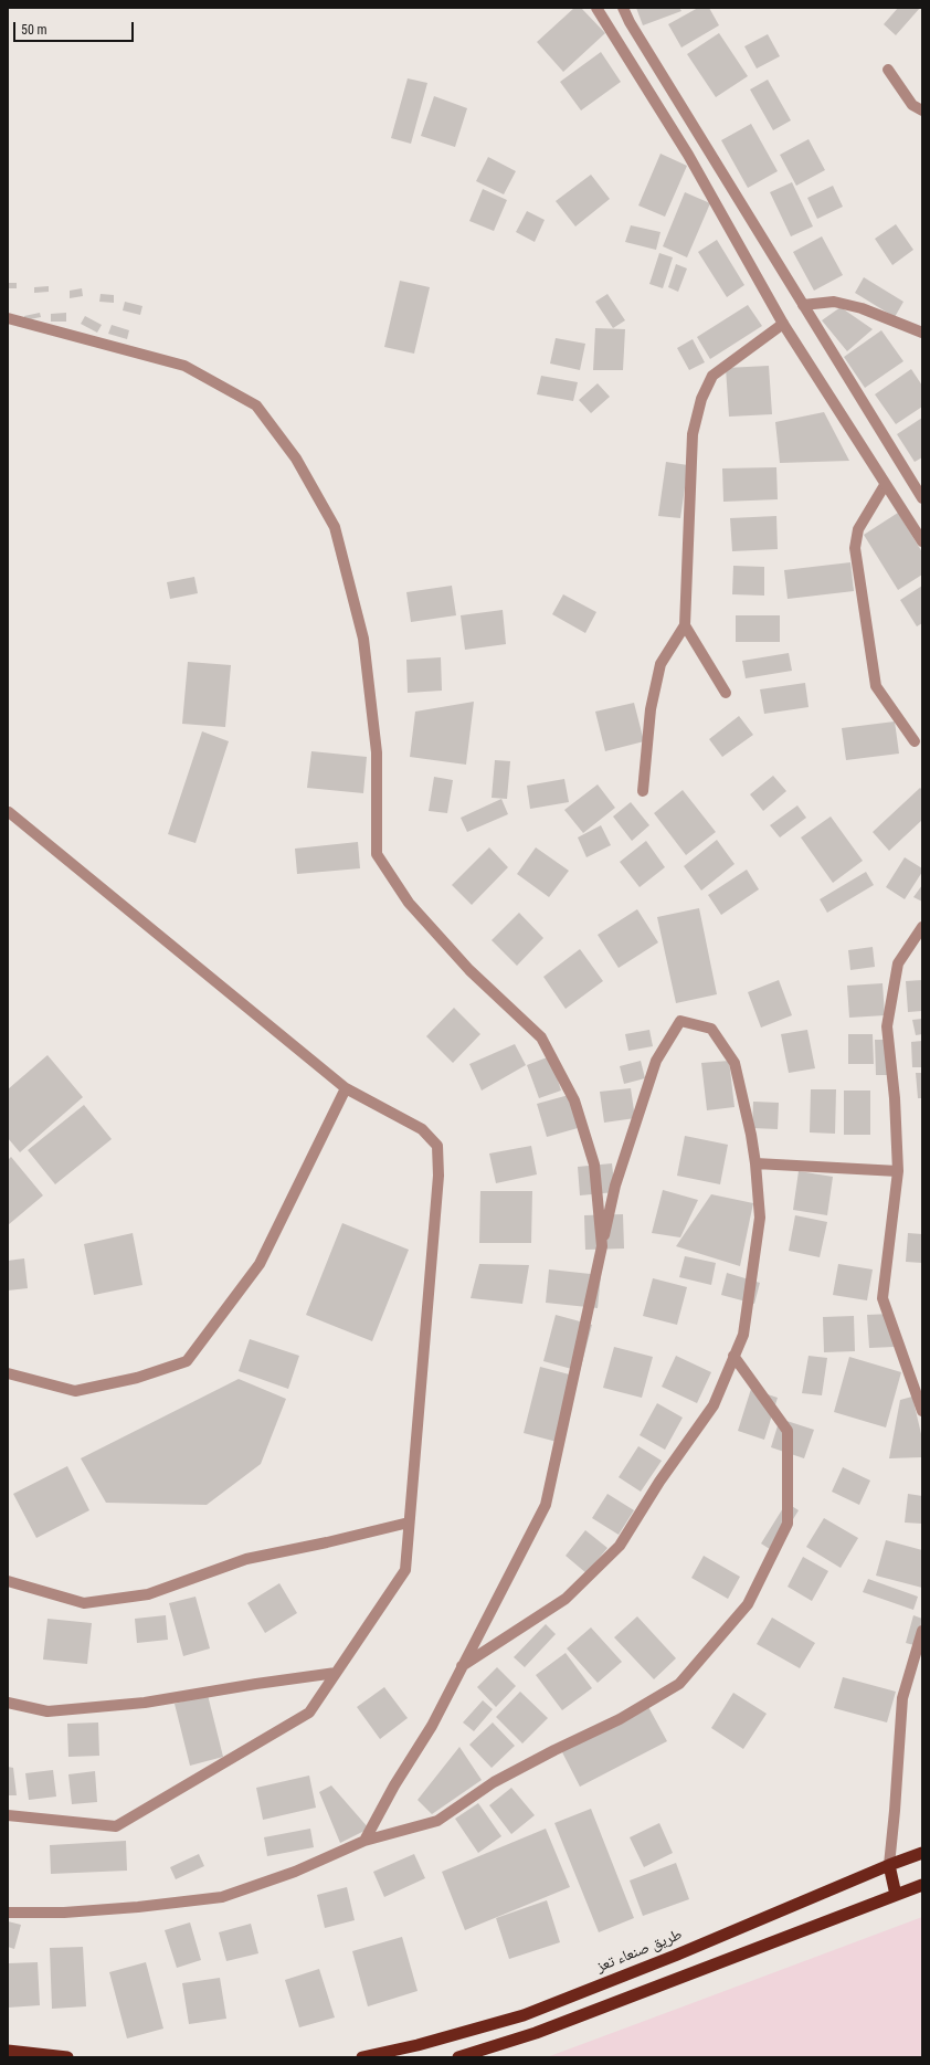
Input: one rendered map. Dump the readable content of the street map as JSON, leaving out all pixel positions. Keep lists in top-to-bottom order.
{
  "streets": {
    "highway": ["طريق صنعاء تعز"]
  },
  "scale_bar": "50 m"
}
